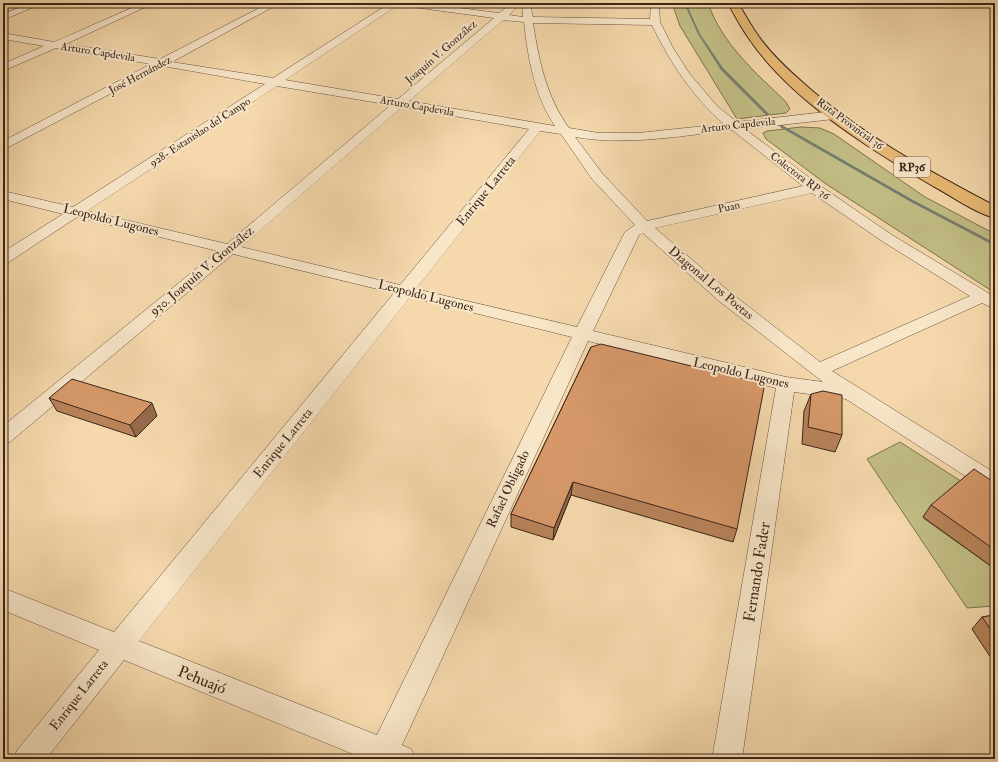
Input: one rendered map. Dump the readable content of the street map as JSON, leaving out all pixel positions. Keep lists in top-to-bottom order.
{
  "streets": {
    "main road": ["Ruta Provincial 36", "RP36"],
    "street": [
      "Arturo Capdevila",
      "Joaquín V. González",
      "José Hernández",
      "928- Estanislao del Campo",
      "Colectora RP 36",
      "Enrique Larreta",
      "Puan",
      "Leopoldo Lugones",
      "930. Joaquín V. González",
      "Diagonal Los Poetas",
      "Rafael Obligado",
      "Fernando Fader",
      "Pehuajó"
    ]
  },
  "crossings": [
    ["Arturo Capdevila", "Joaquín V. González"],
    ["Arturo Capdevila", "José Hernández"],
    ["Arturo Capdevila", "Ruta Provincial 36"],
    ["Arturo Capdevila", "928- Estanislao del Campo"],
    ["Arturo Capdevila", "Colectora RP 36"],
    ["Arturo Capdevila", "Enrique Larreta"],
    ["Arturo Capdevila", "930. Joaquín V. González"],
    ["Arturo Capdevila", "Diagonal Los Poetas"],
    ["Joaquín V. González", "930. Joaquín V. González"],
    ["928- Estanislao del Campo", "Leopoldo Lugones"],
    ["Colectora RP 36", "Puan"],
    ["Enrique Larreta", "Leopoldo Lugones"],
    ["Enrique Larreta", "Pehuajó"],
    ["Puan", "Diagonal Los Poetas"],
    ["Puan", "Rafael Obligado"],
    ["Leopoldo Lugones", "930. Joaquín V. González"],
    ["Leopoldo Lugones", "Diagonal Los Poetas"],
    ["Leopoldo Lugones", "Rafael Obligado"],
    ["Leopoldo Lugones", "Fernando Fader"],
    ["Diagonal Los Poetas", "Rafael Obligado"],
    ["Rafael Obligado", "Pehuajó"]
  ]
}
